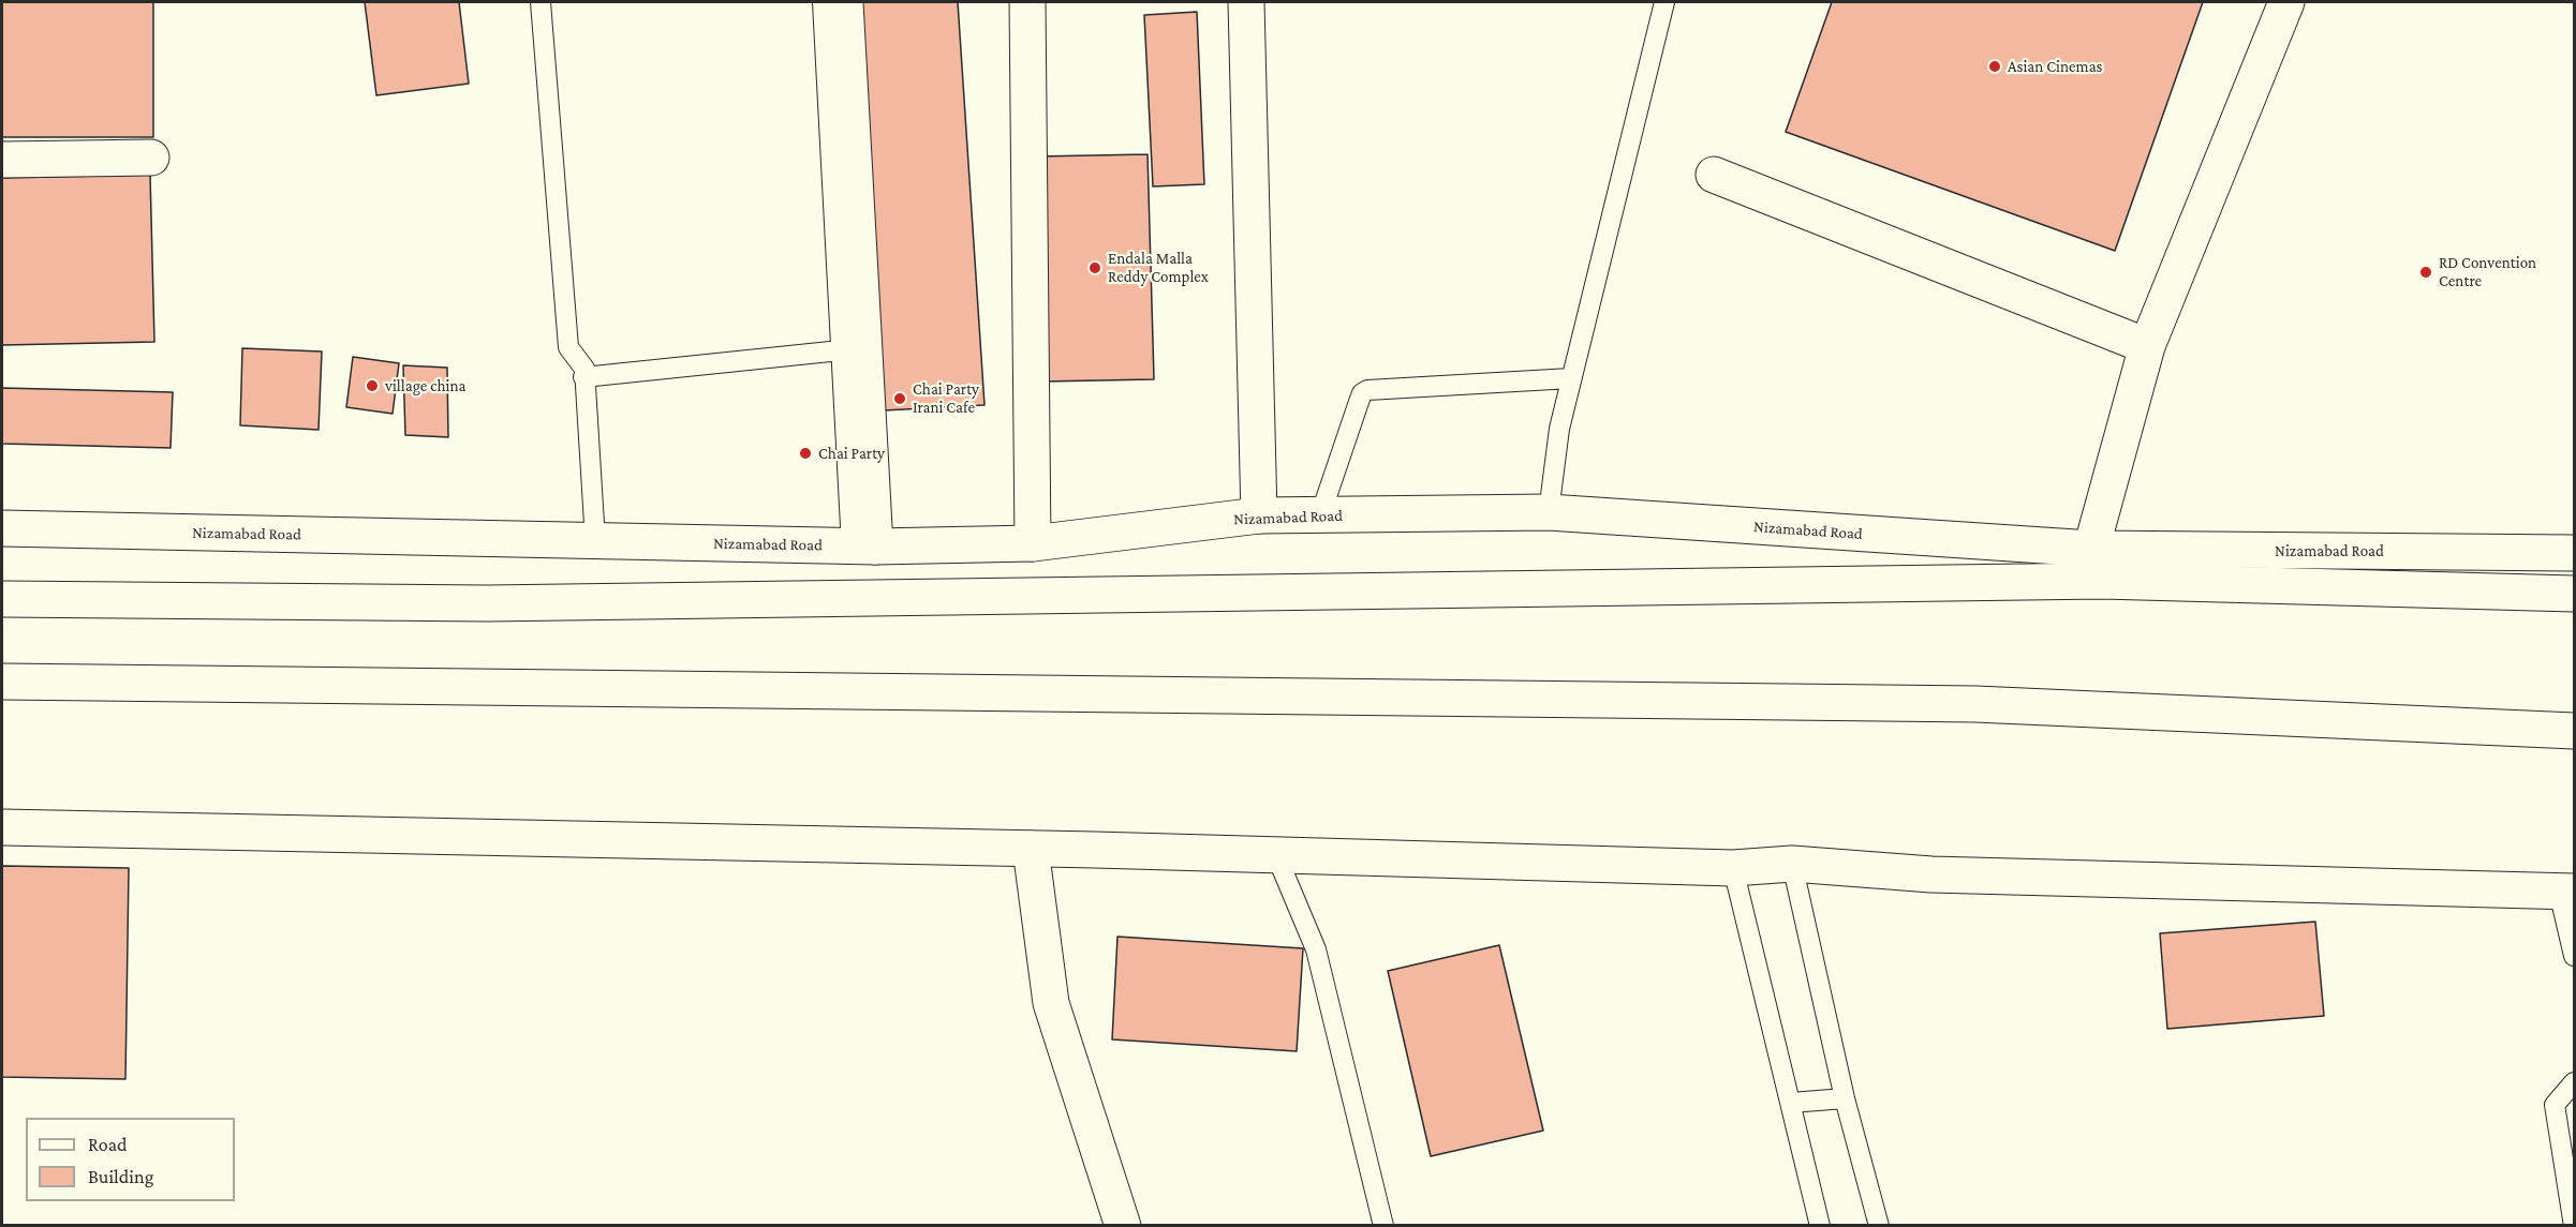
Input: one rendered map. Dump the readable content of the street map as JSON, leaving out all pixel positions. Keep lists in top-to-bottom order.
{
  "streets": {
    "main road": ["Nizamabad Road"]
  },
  "places": [
    "Asian Cinemas",
    "Endala Malla Reddy Complex",
    "RD Convention Centre",
    "village china",
    "Chai Party Irani Cafe",
    "Chai Party"
  ],
  "legend": ["Road", "Building"]
}
